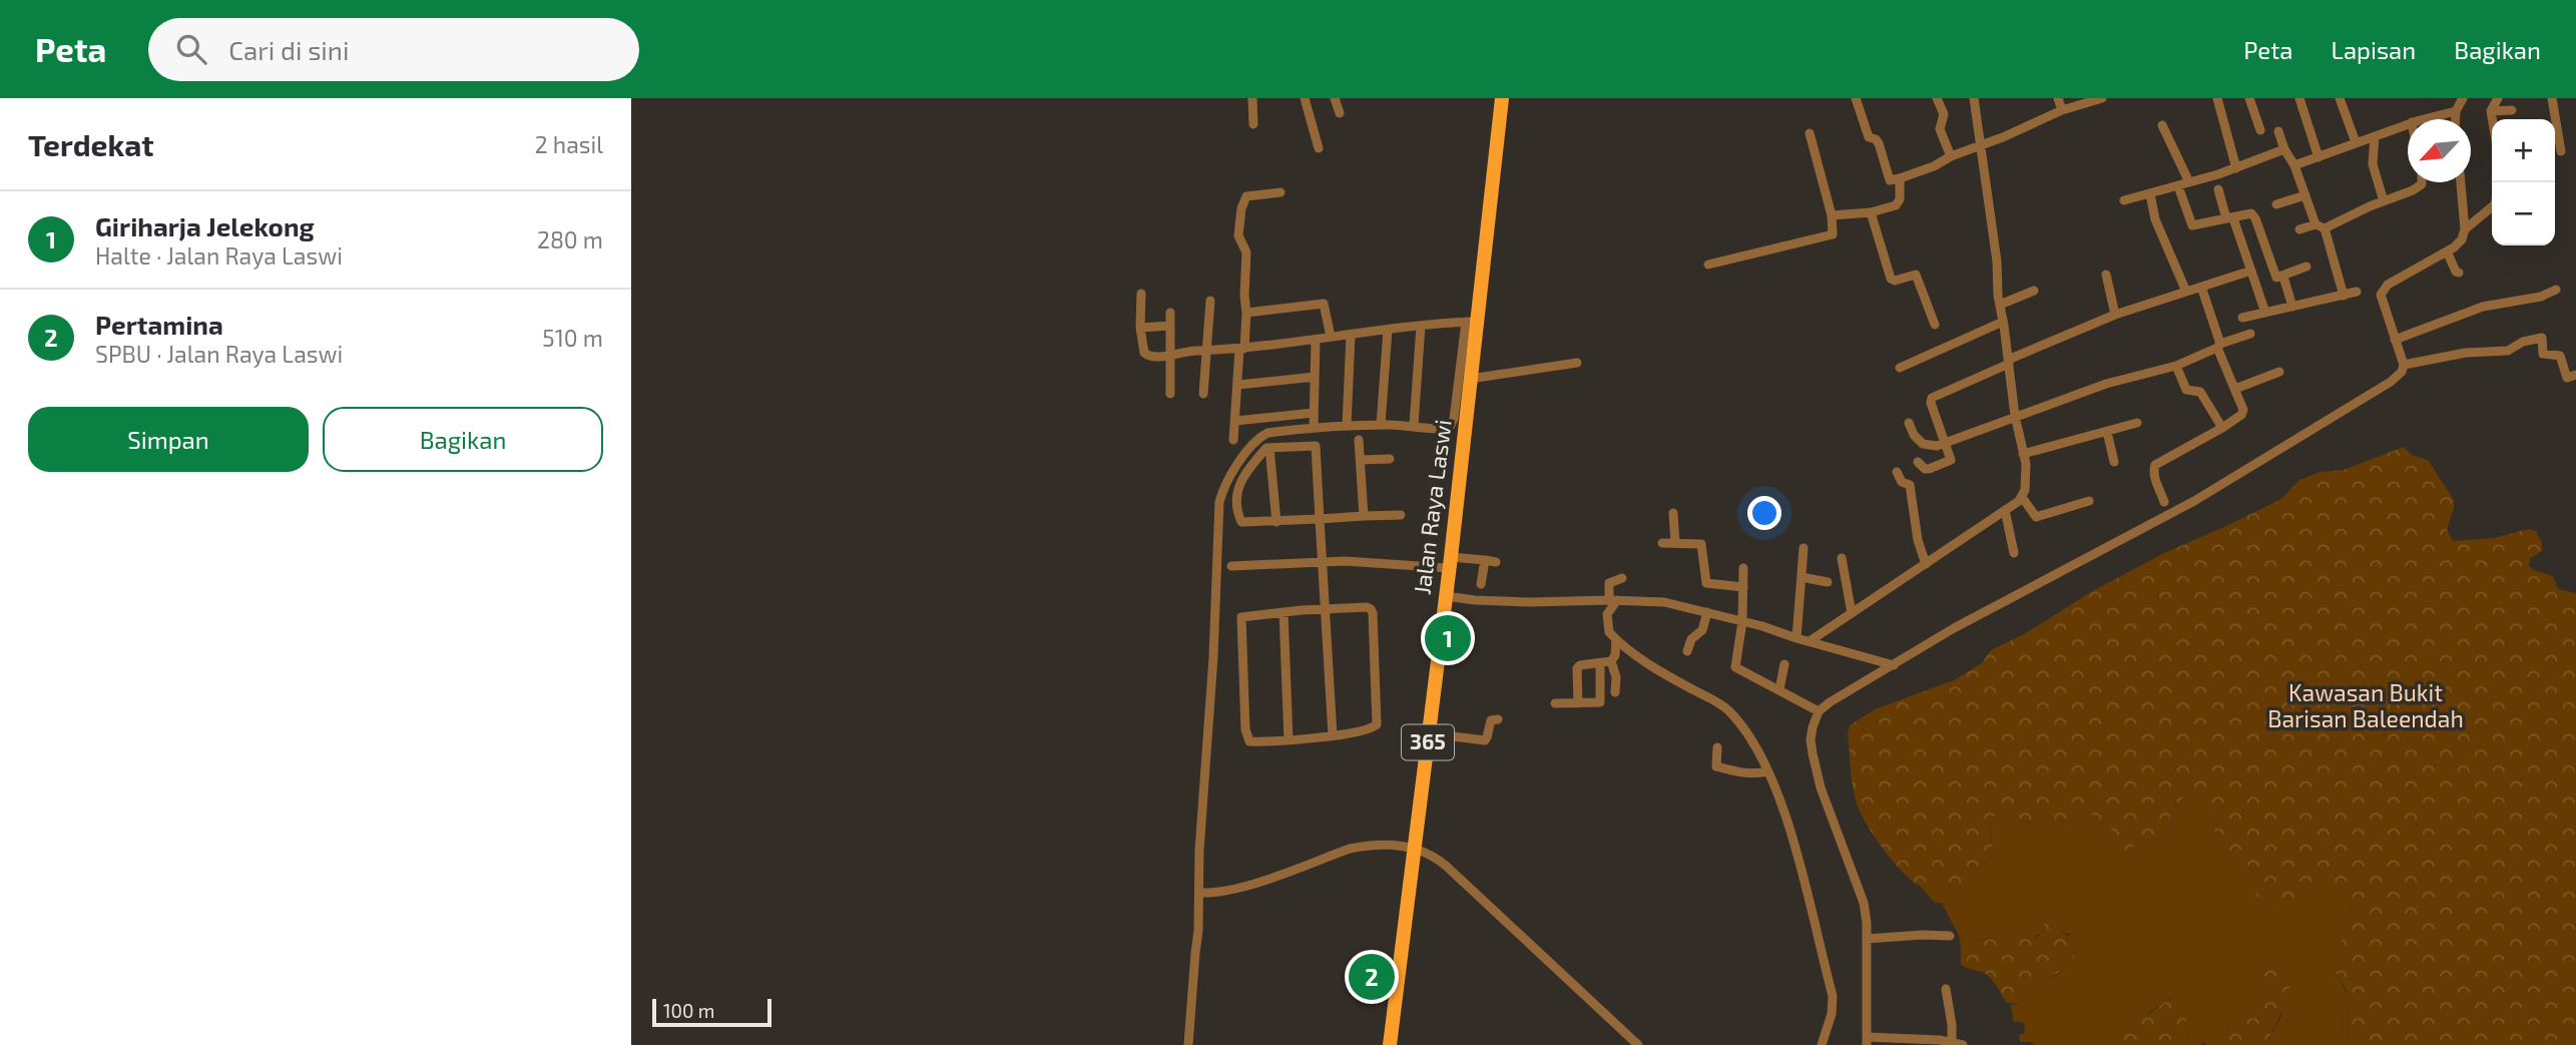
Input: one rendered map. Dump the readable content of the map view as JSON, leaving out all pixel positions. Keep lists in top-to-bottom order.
{
  "streets": {
    "main road": ["Jalan Raya Laswi", "365"]
  },
  "parks": ["Kawasan Bukit Barisan Baleendah"],
  "scale_bar": "100 m",
  "north": "bottom left",
  "page": {
    "header": "Peta",
    "search": "Cari di sini",
    "nav": ["Peta", "Lapisan", "Bagikan"],
    "heading": ["Terdekat", "2 hasil"],
    "map_buttons": ["+", "−"],
    "list": [
      {
        "mark": "1",
        "name": "Giriharja Jelekong",
        "note": "Halte · Jalan Raya Laswi",
        "value": "280 m"
      },
      {
        "mark": "2",
        "name": "Pertamina",
        "note": "SPBU · Jalan Raya Laswi",
        "value": "510 m"
      }
    ],
    "buttons": ["Simpan", "Bagikan"],
    "pins": ["1", "2"],
    "scale": "100 m"
  }
}
